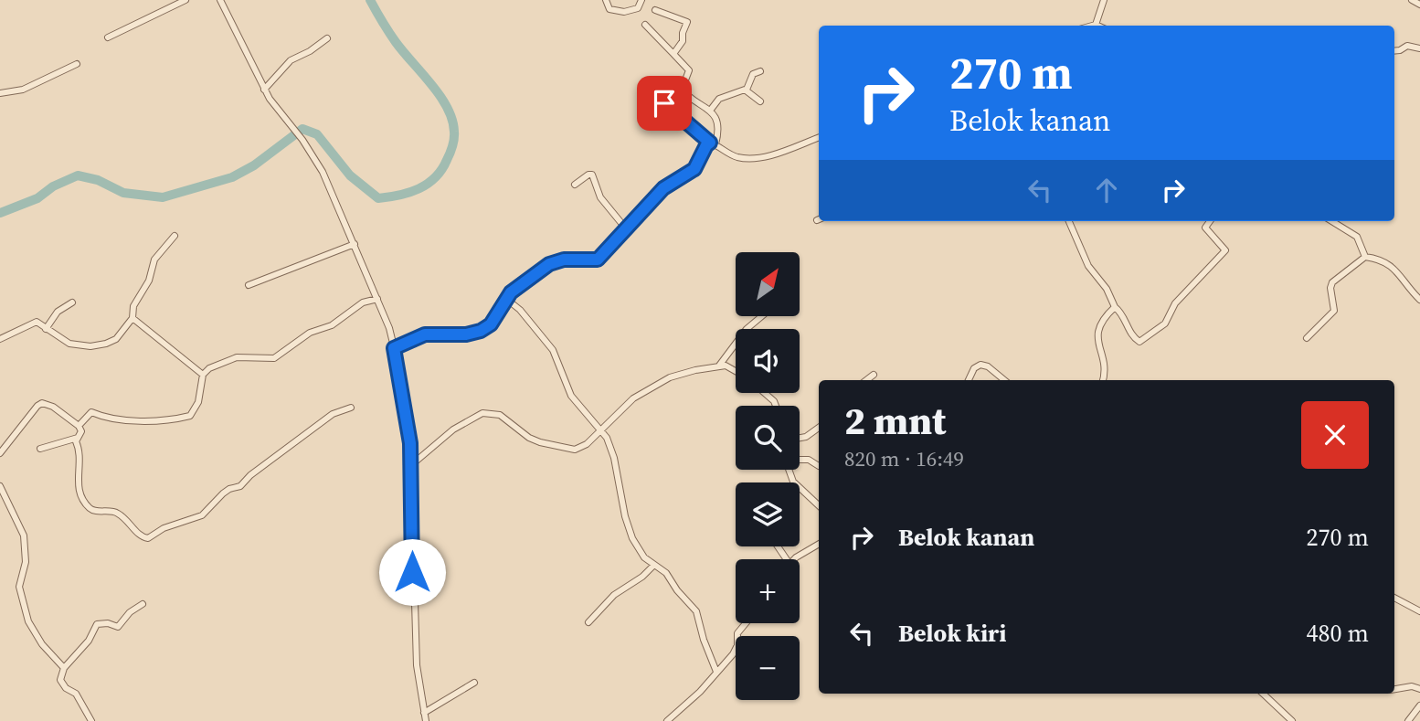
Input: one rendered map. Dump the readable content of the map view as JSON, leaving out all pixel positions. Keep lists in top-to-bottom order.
{
  "north": "top right",
  "page": {
    "turn": ["270 m", "Belok kanan"],
    "map_buttons": ["+", "−"],
    "heading": ["2 mnt", "820 m · 16:49"],
    "list": [
      {
        "name": "Belok kanan",
        "value": "270 m"
      },
      {
        "name": "Belok kiri",
        "value": "480 m"
      }
    ]
  }
}
